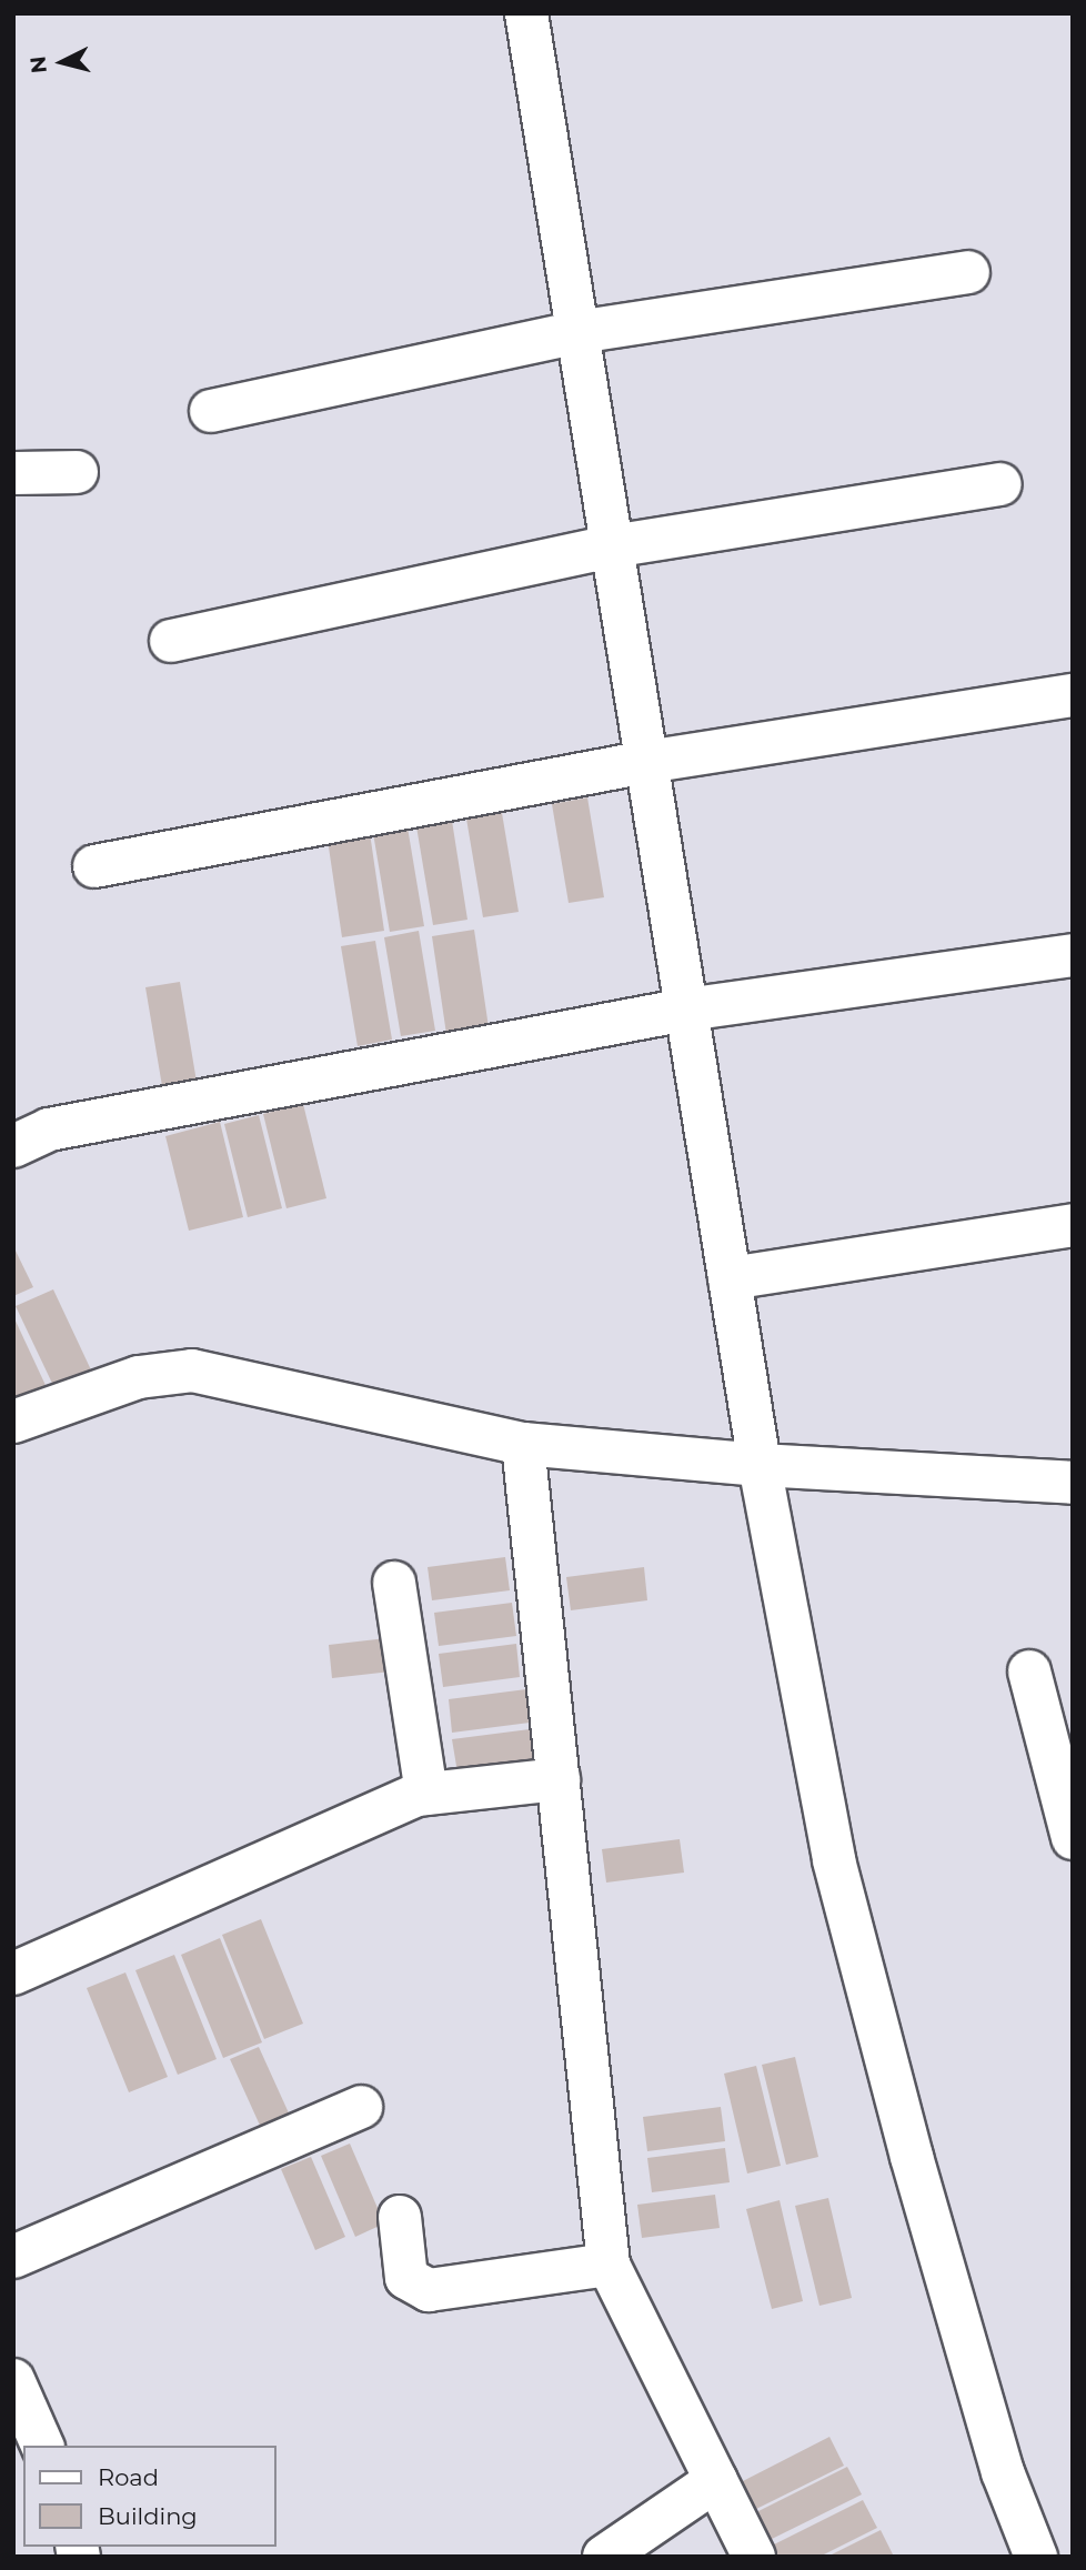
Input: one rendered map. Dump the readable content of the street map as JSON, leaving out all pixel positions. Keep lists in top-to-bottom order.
{
  "legend": ["Road", "Building"],
  "north": "left"
}
